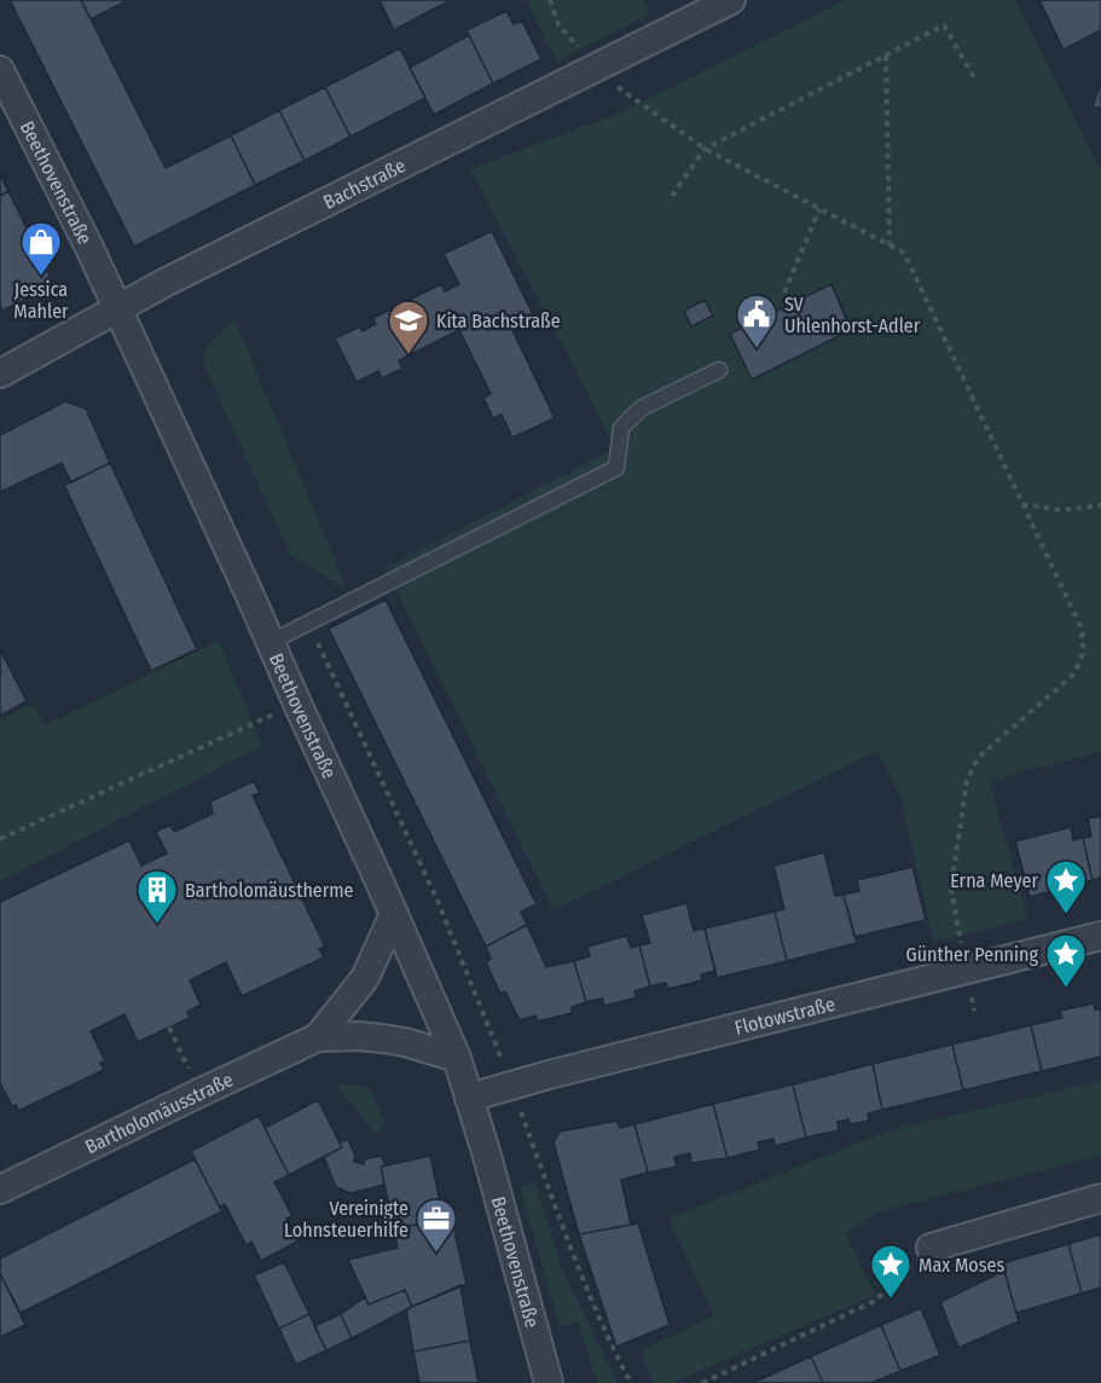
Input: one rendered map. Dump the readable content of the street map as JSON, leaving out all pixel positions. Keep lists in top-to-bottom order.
{
  "streets": {
    "street": [
      "Beethovenstraße",
      "Bachstraße",
      "Flotowstraße",
      "Bartholomäusstraße"
    ]
  },
  "crossings": [
    ["Beethovenstraße", "Bachstraße"],
    ["Beethovenstraße", "Flotowstraße"],
    ["Beethovenstraße", "Bartholomäusstraße"]
  ],
  "places": {
    "shop": ["Jessica Mahler"],
    "public building": ["SV Uhlenhorst-Adler"],
    "school or university": ["Kita Bachstraße"],
    "place": ["Erna Meyer", "Günther Penning", "Max Moses"],
    "building": ["Bartholomäustherme"],
    "office": ["Vereinigte Lohnsteuerhilfe"]
  }
}
